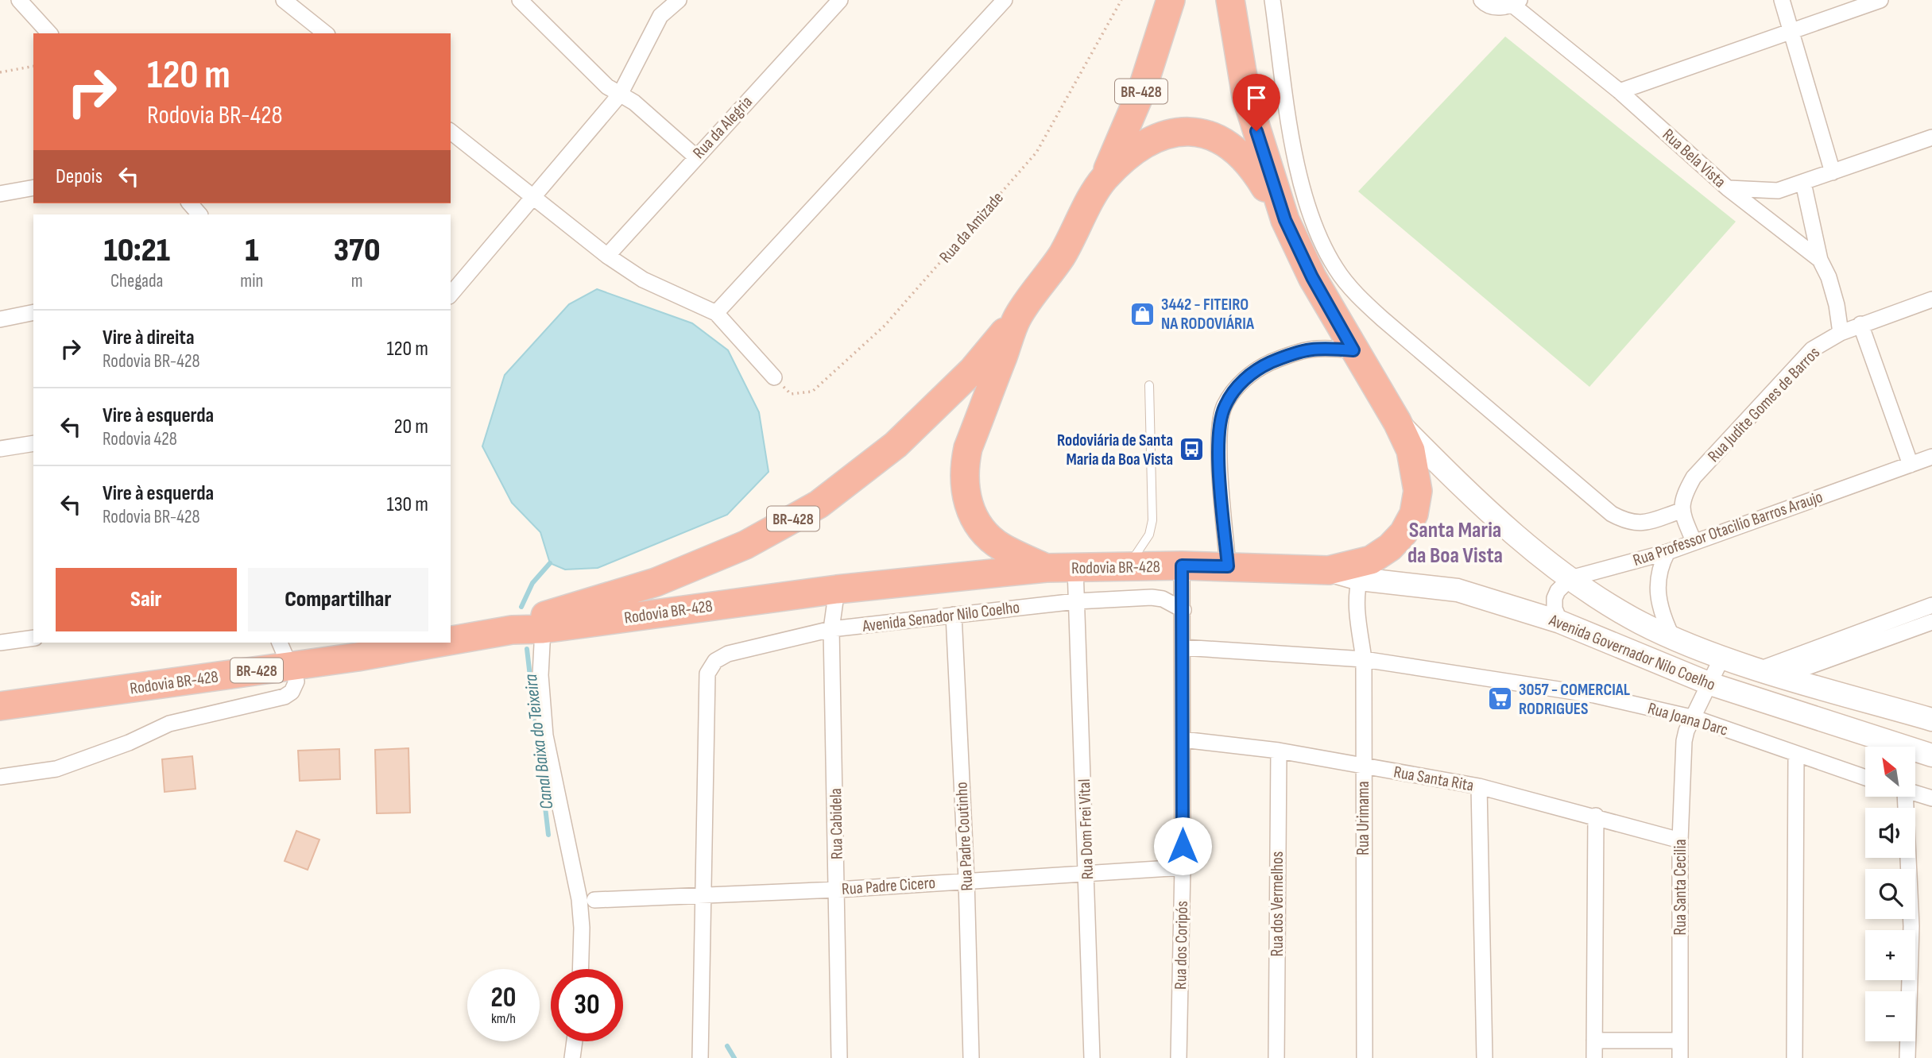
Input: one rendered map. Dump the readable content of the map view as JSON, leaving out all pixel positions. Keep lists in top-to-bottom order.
{
  "streets": {
    "highway": ["BR-428", "Rodovia BR-428"],
    "main road": ["Avenida Governador Nilo Coelho"],
    "street": [
      "Rua da Alegria",
      "Rua Bela Vista",
      "Rua Judite Gomes de Barros",
      "Rua Professor Otacilio Barros Araujo",
      "Avenida Senador Nilo Coelho",
      "Rua Joana Darc",
      "Rua Santa Rita",
      "Rua Urimama",
      "Rua Cabidela",
      "Rua Dom Frei Vital",
      "Rua Padre Coutinho",
      "Rua Padre Cicero",
      "Rua Santa Cecilia",
      "Rua dos Vermelhos",
      "Rua dos Coripós"
    ],
    "path": ["Rua da Amizade"]
  },
  "crossings": [
    ["BR-428", "Rodovia BR-428"],
    ["Rua Bela Vista", "Rua Judite Gomes de Barros"],
    ["Rua Professor Otacilio Barros Araujo", "Avenida Governador Nilo Coelho"],
    ["Rodovia BR-428", "Avenida Governador Nilo Coelho"],
    ["Rodovia BR-428", "Rua Cabidela"],
    ["Rodovia BR-428", "Rua Dom Frei Vital"],
    ["Rodovia BR-428", "Rua dos Coripós"],
    ["Avenida Senador Nilo Coelho", "Rua Cabidela"],
    ["Avenida Senador Nilo Coelho", "Rua Dom Frei Vital"],
    ["Avenida Senador Nilo Coelho", "Rua Padre Coutinho"],
    ["Avenida Senador Nilo Coelho", "Rua Padre Cicero"],
    ["Avenida Senador Nilo Coelho", "Rua dos Coripós"],
    ["Avenida Governador Nilo Coelho", "Rua Urimama"],
    ["Avenida Governador Nilo Coelho", "Rua Santa Cecilia"],
    ["Rua Joana Darc", "Rua Urimama"],
    ["Rua Joana Darc", "Rua Santa Cecilia"],
    ["Rua Santa Rita", "Rua Urimama"],
    ["Rua Santa Rita", "Rua Santa Cecilia"],
    ["Rua Santa Rita", "Rua dos Vermelhos"],
    ["Rua Santa Rita", "Rua dos Coripós"],
    ["Rua Cabidela", "Rua Padre Cicero"],
    ["Rua Dom Frei Vital", "Rua Padre Cicero"],
    ["Rua Padre Coutinho", "Rua Padre Cicero"],
    ["Rua Padre Cicero", "Rua dos Coripós"]
  ],
  "districts": ["Santa Maria da Boa Vista"],
  "water": ["Canal Baixa do Teixeira"],
  "places": {
    "shop": ["3442 - FITEIRO NA RODOVIÁRIA"],
    "bus stop": ["Rodoviária de Santa Maria da Boa Vista"],
    "supermarket": ["3057 - COMERCIAL RODRIGUES"]
  },
  "north": "top left",
  "page": {
    "turn": ["120 m", "Rodovia BR-428"],
    "then": "Depois",
    "eta": [
      "10:21",
      "Chegada",
      "1",
      "min",
      "370",
      "m"
    ],
    "list": [
      {
        "name": "Vire à direita",
        "note": "Rodovia BR-428",
        "value": "120 m"
      },
      {
        "name": "Vire à esquerda",
        "note": "Rodovia 428",
        "value": "20 m"
      },
      {
        "name": "Vire à esquerda",
        "note": "Rodovia BR-428",
        "value": "130 m"
      }
    ],
    "buttons": ["Sair", "Compartilhar"],
    "map_buttons": ["+", "−"],
    "speed": "20 km/h",
    "limit": "30"
  }
}
